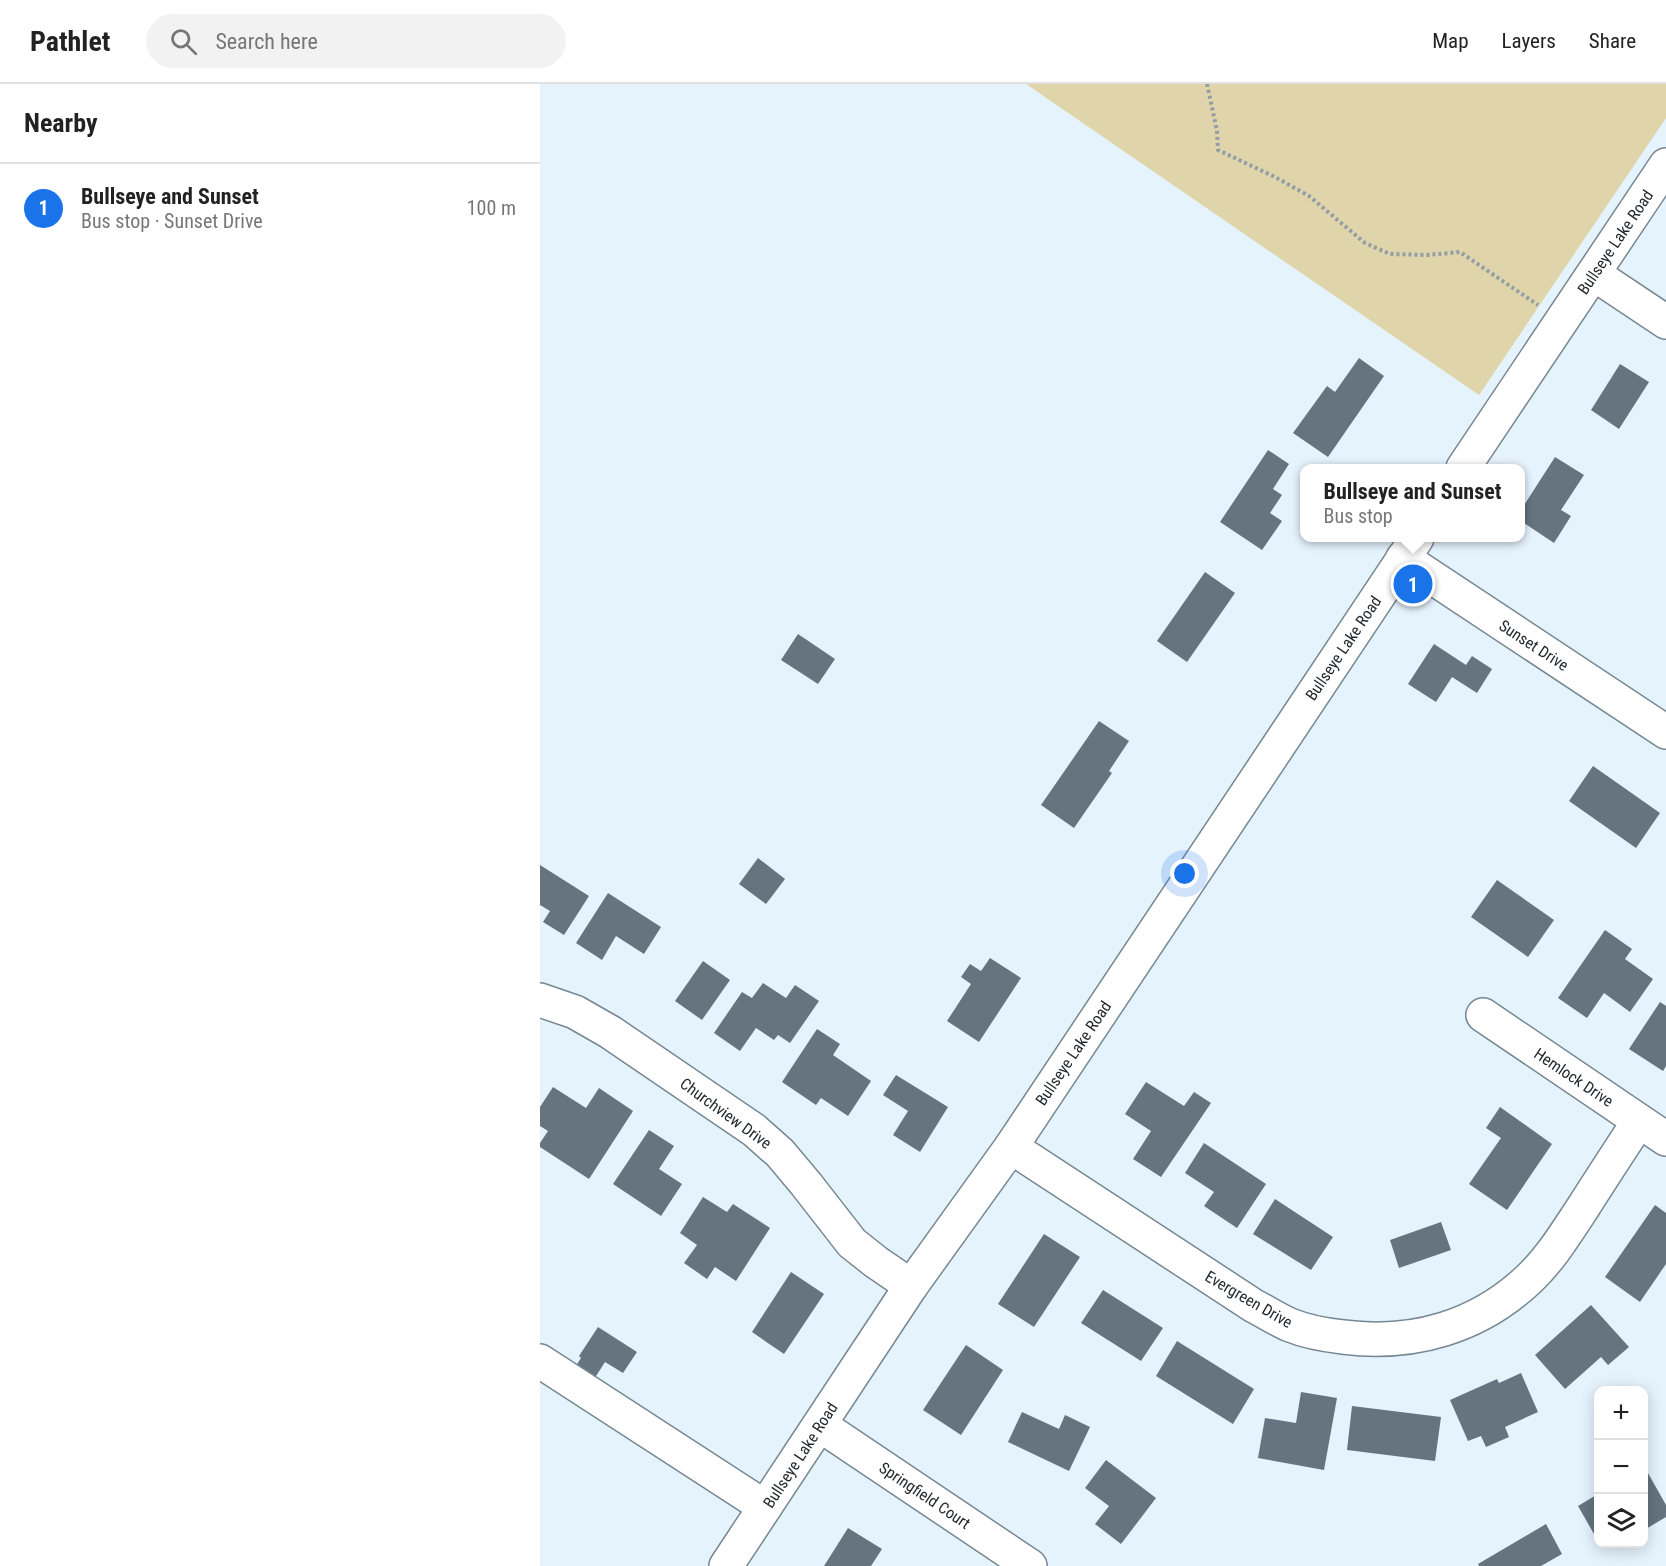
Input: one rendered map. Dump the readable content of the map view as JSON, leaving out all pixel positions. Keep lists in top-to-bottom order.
{
  "streets": {
    "street": [
      "Bullseye Lake Road",
      "Sunset Drive",
      "Hemlock Drive",
      "Churchview Drive",
      "Evergreen Drive",
      "Springfield Court"
    ]
  },
  "crossings": [
    ["Bullseye Lake Road", "Sunset Drive"],
    ["Bullseye Lake Road", "Churchview Drive"],
    ["Bullseye Lake Road", "Evergreen Drive"],
    ["Bullseye Lake Road", "Springfield Court"],
    ["Hemlock Drive", "Evergreen Drive"]
  ],
  "page": {
    "header": "Pathlet",
    "search": "Search here",
    "nav": ["Map", "Layers", "Share"],
    "heading": "Nearby",
    "list": [
      {
        "mark": "1",
        "name": "Bullseye and Sunset",
        "note": "Bus stop · Sunset Drive",
        "value": "100 m"
      }
    ],
    "popup": ["Bullseye and Sunset", "Bus stop"],
    "pins": "1",
    "map_buttons": ["+", "−"]
  }
}
